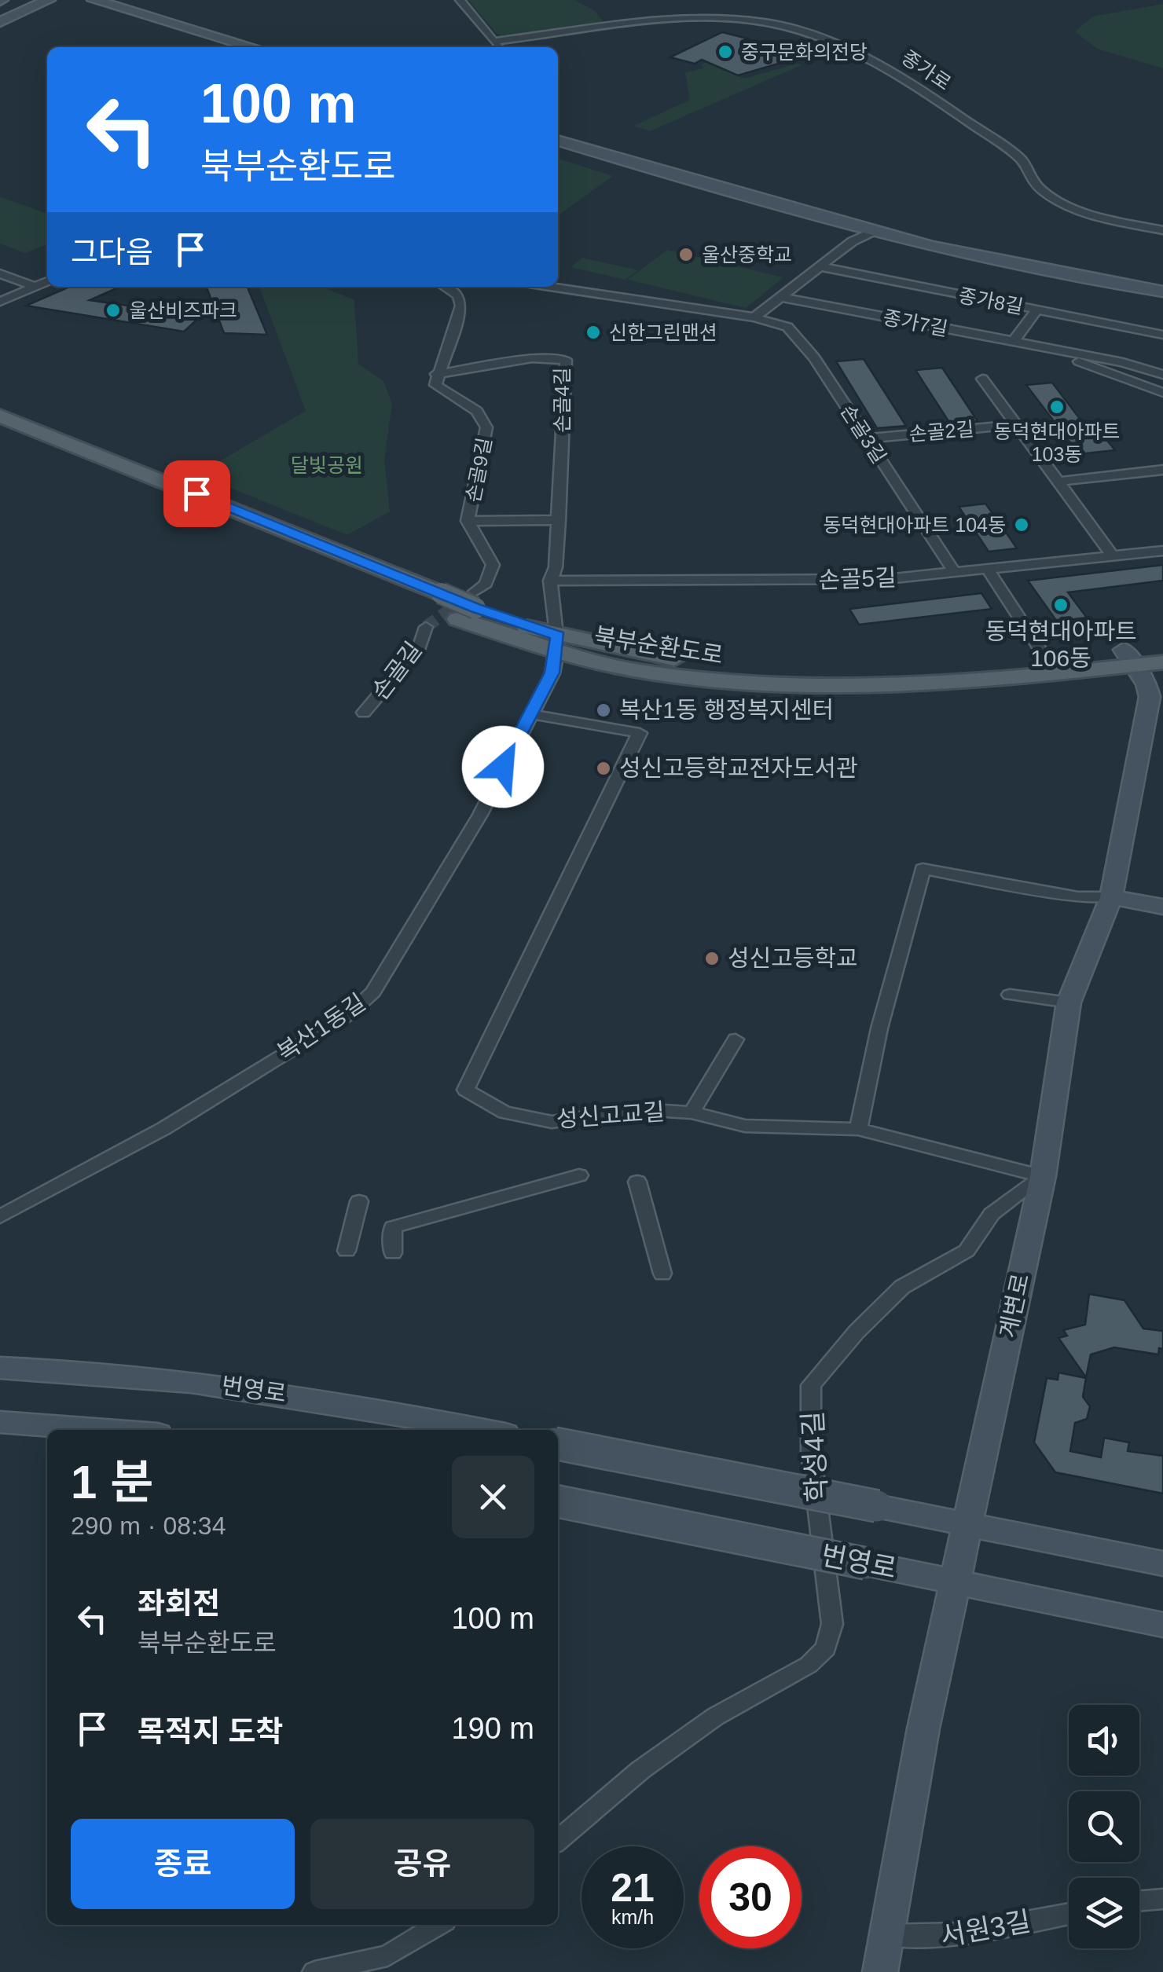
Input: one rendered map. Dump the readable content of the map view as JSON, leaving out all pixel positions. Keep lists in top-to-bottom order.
{
  "streets": {
    "main road": ["북부순환도로", "계변로", "번영로"],
    "street": [
      "종가로",
      "종가8길",
      "종가7길",
      "손골4길",
      "손골2길",
      "손골3길",
      "손골9길",
      "손골5길",
      "손골길",
      "복산1동길",
      "성신고교길",
      "학성4길",
      "서원3길"
    ]
  },
  "crossings": [
    ["손골4길", "손골9길"],
    ["손골4길", "손골5길"],
    ["손골4길", "북부순환도로"],
    ["손골4길", "복산1동길"],
    ["손골2길", "손골3길"],
    ["손골2길", "손골5길"],
    ["손골3길", "손골5길"],
    ["손골9길", "북부순환도로"],
    ["북부순환도로", "복산1동길"],
    ["북부순환도로", "계변로"],
    ["복산1동길", "성신고교길"],
    ["성신고교길", "계변로"],
    ["성신고교길", "학성4길"],
    ["계변로", "번영로"],
    ["계변로", "학성4길"],
    ["계변로", "서원3길"]
  ],
  "parks": ["달빛공원"],
  "places": [
    "중구문화의전당",
    "울산중학교",
    "울산비즈파크",
    "신한그린맨션",
    "동덕현대아파트 103동",
    "동덕현대아파트 104동",
    "동덕현대아파트 106동",
    "복산1동 행정복지센터",
    "성신고등학교전자도서관",
    "성신고등학교"
  ],
  "page": {
    "turn": ["100 m", "북부순환도로"],
    "then": "그다음",
    "heading": ["1 분", "290 m · 08:34"],
    "list": [
      {
        "name": "좌회전",
        "note": "북부순환도로",
        "value": "100 m"
      },
      {
        "name": "목적지 도착",
        "value": "190 m"
      }
    ],
    "buttons": ["종료", "공유"],
    "speed": "21 km/h",
    "limit": "30"
  }
}
